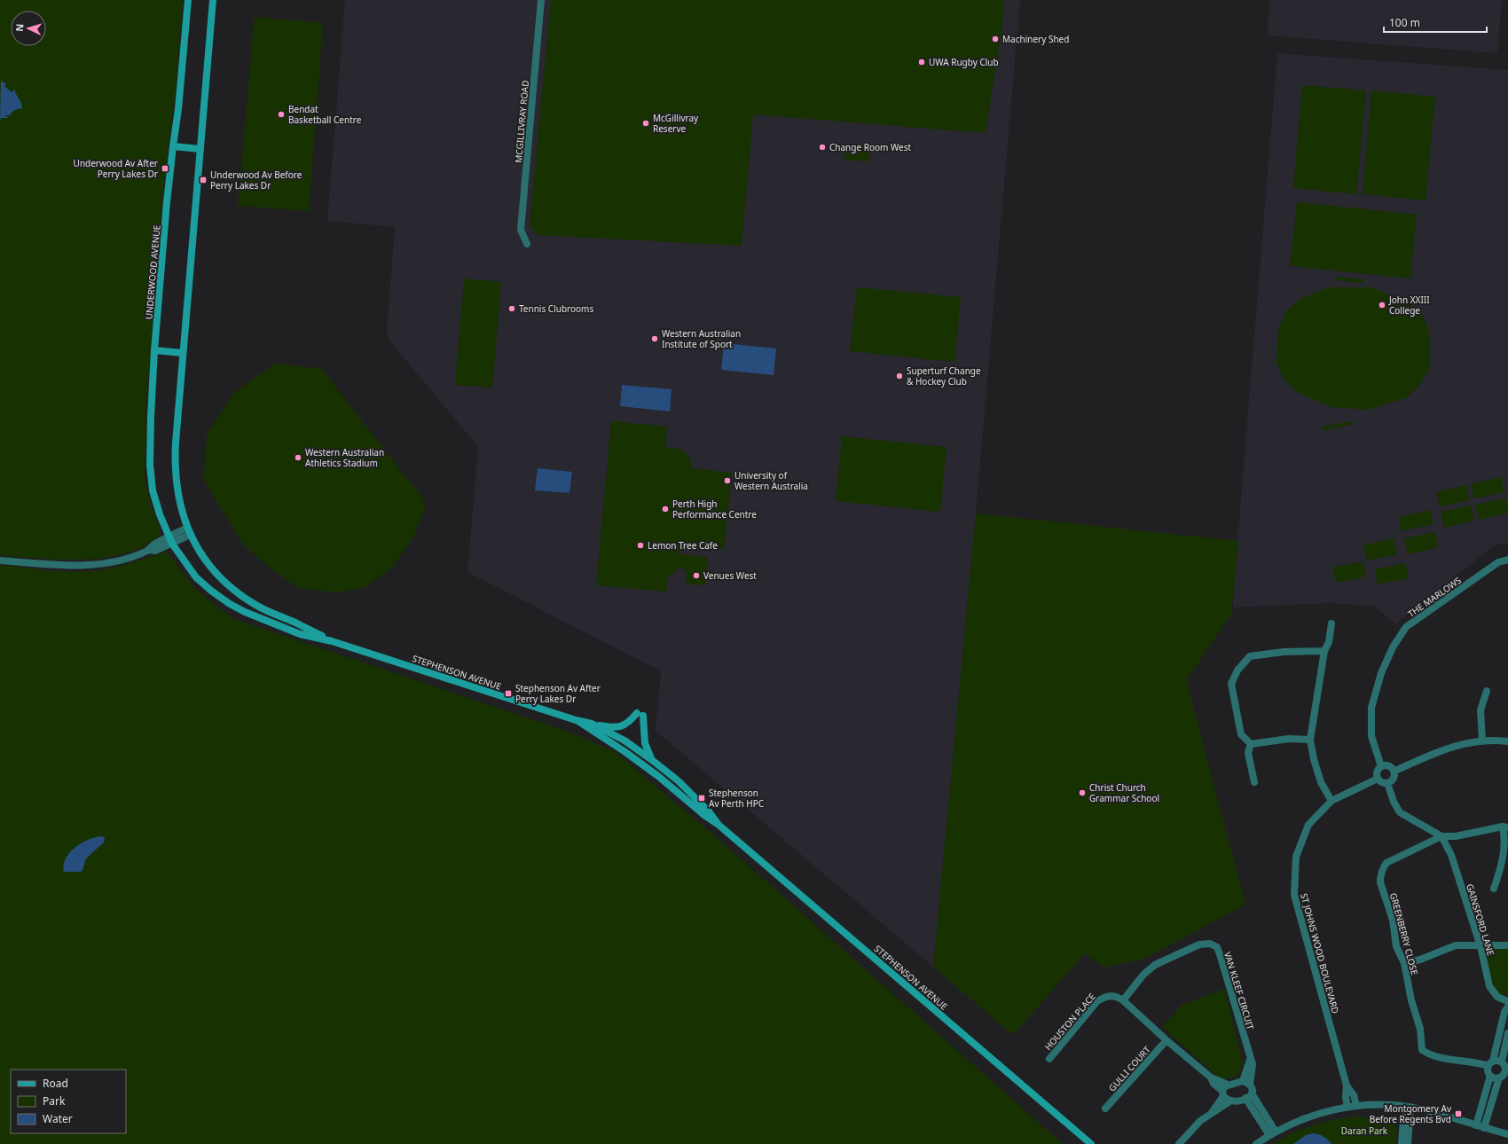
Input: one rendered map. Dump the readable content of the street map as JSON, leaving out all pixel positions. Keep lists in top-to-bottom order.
{
  "streets": {
    "main road": ["UNDERWOOD AVENUE", "STEPHENSON AVENUE"],
    "street": [
      "MCGILLIVRAY ROAD",
      "THE MARLOWS",
      "GAINSFORD LANE",
      "GREENBERRY CLOSE",
      "ST JOHNS WOOD BOULEVARD",
      "VAN KLEEF CIRCUIT",
      "HOUSTON PLACE",
      "GULLI COURT"
    ]
  },
  "crossings": [
    ["UNDERWOOD AVENUE", "STEPHENSON AVENUE"],
    ["THE MARLOWS", "ST JOHNS WOOD BOULEVARD"],
    ["GAINSFORD LANE", "GREENBERRY CLOSE"],
    ["VAN KLEEF CIRCUIT", "HOUSTON PLACE"]
  ],
  "parks": ["Daran Park"],
  "places": {
    "other": [
      "Machinery Shed",
      "UWA Rugby Club",
      "Bendat Basketball Centre",
      "McGillivray Reserve",
      "Change Room West",
      "John XXIII College",
      "Tennis Clubrooms",
      "Western Australian Institute of Sport",
      "Superturf Change & Hockey Club",
      "Western Australian Athletics Stadium",
      "University of Western Australia",
      "Perth High Performance Centre",
      "Lemon Tree Cafe",
      "Venues West",
      "Christ Church Grammar School"
    ],
    "transit": [
      "Underwood Av After Perry Lakes Dr",
      "Underwood Av Before Perry Lakes Dr",
      "Stephenson Av After Perry Lakes Dr",
      "Stephenson Av Perth HPC",
      "Montgomery Av Before Regents Bvd"
    ]
  },
  "legend": ["Road", "Park", "Water"],
  "scale_bar": "100 m",
  "north": "left"
}
